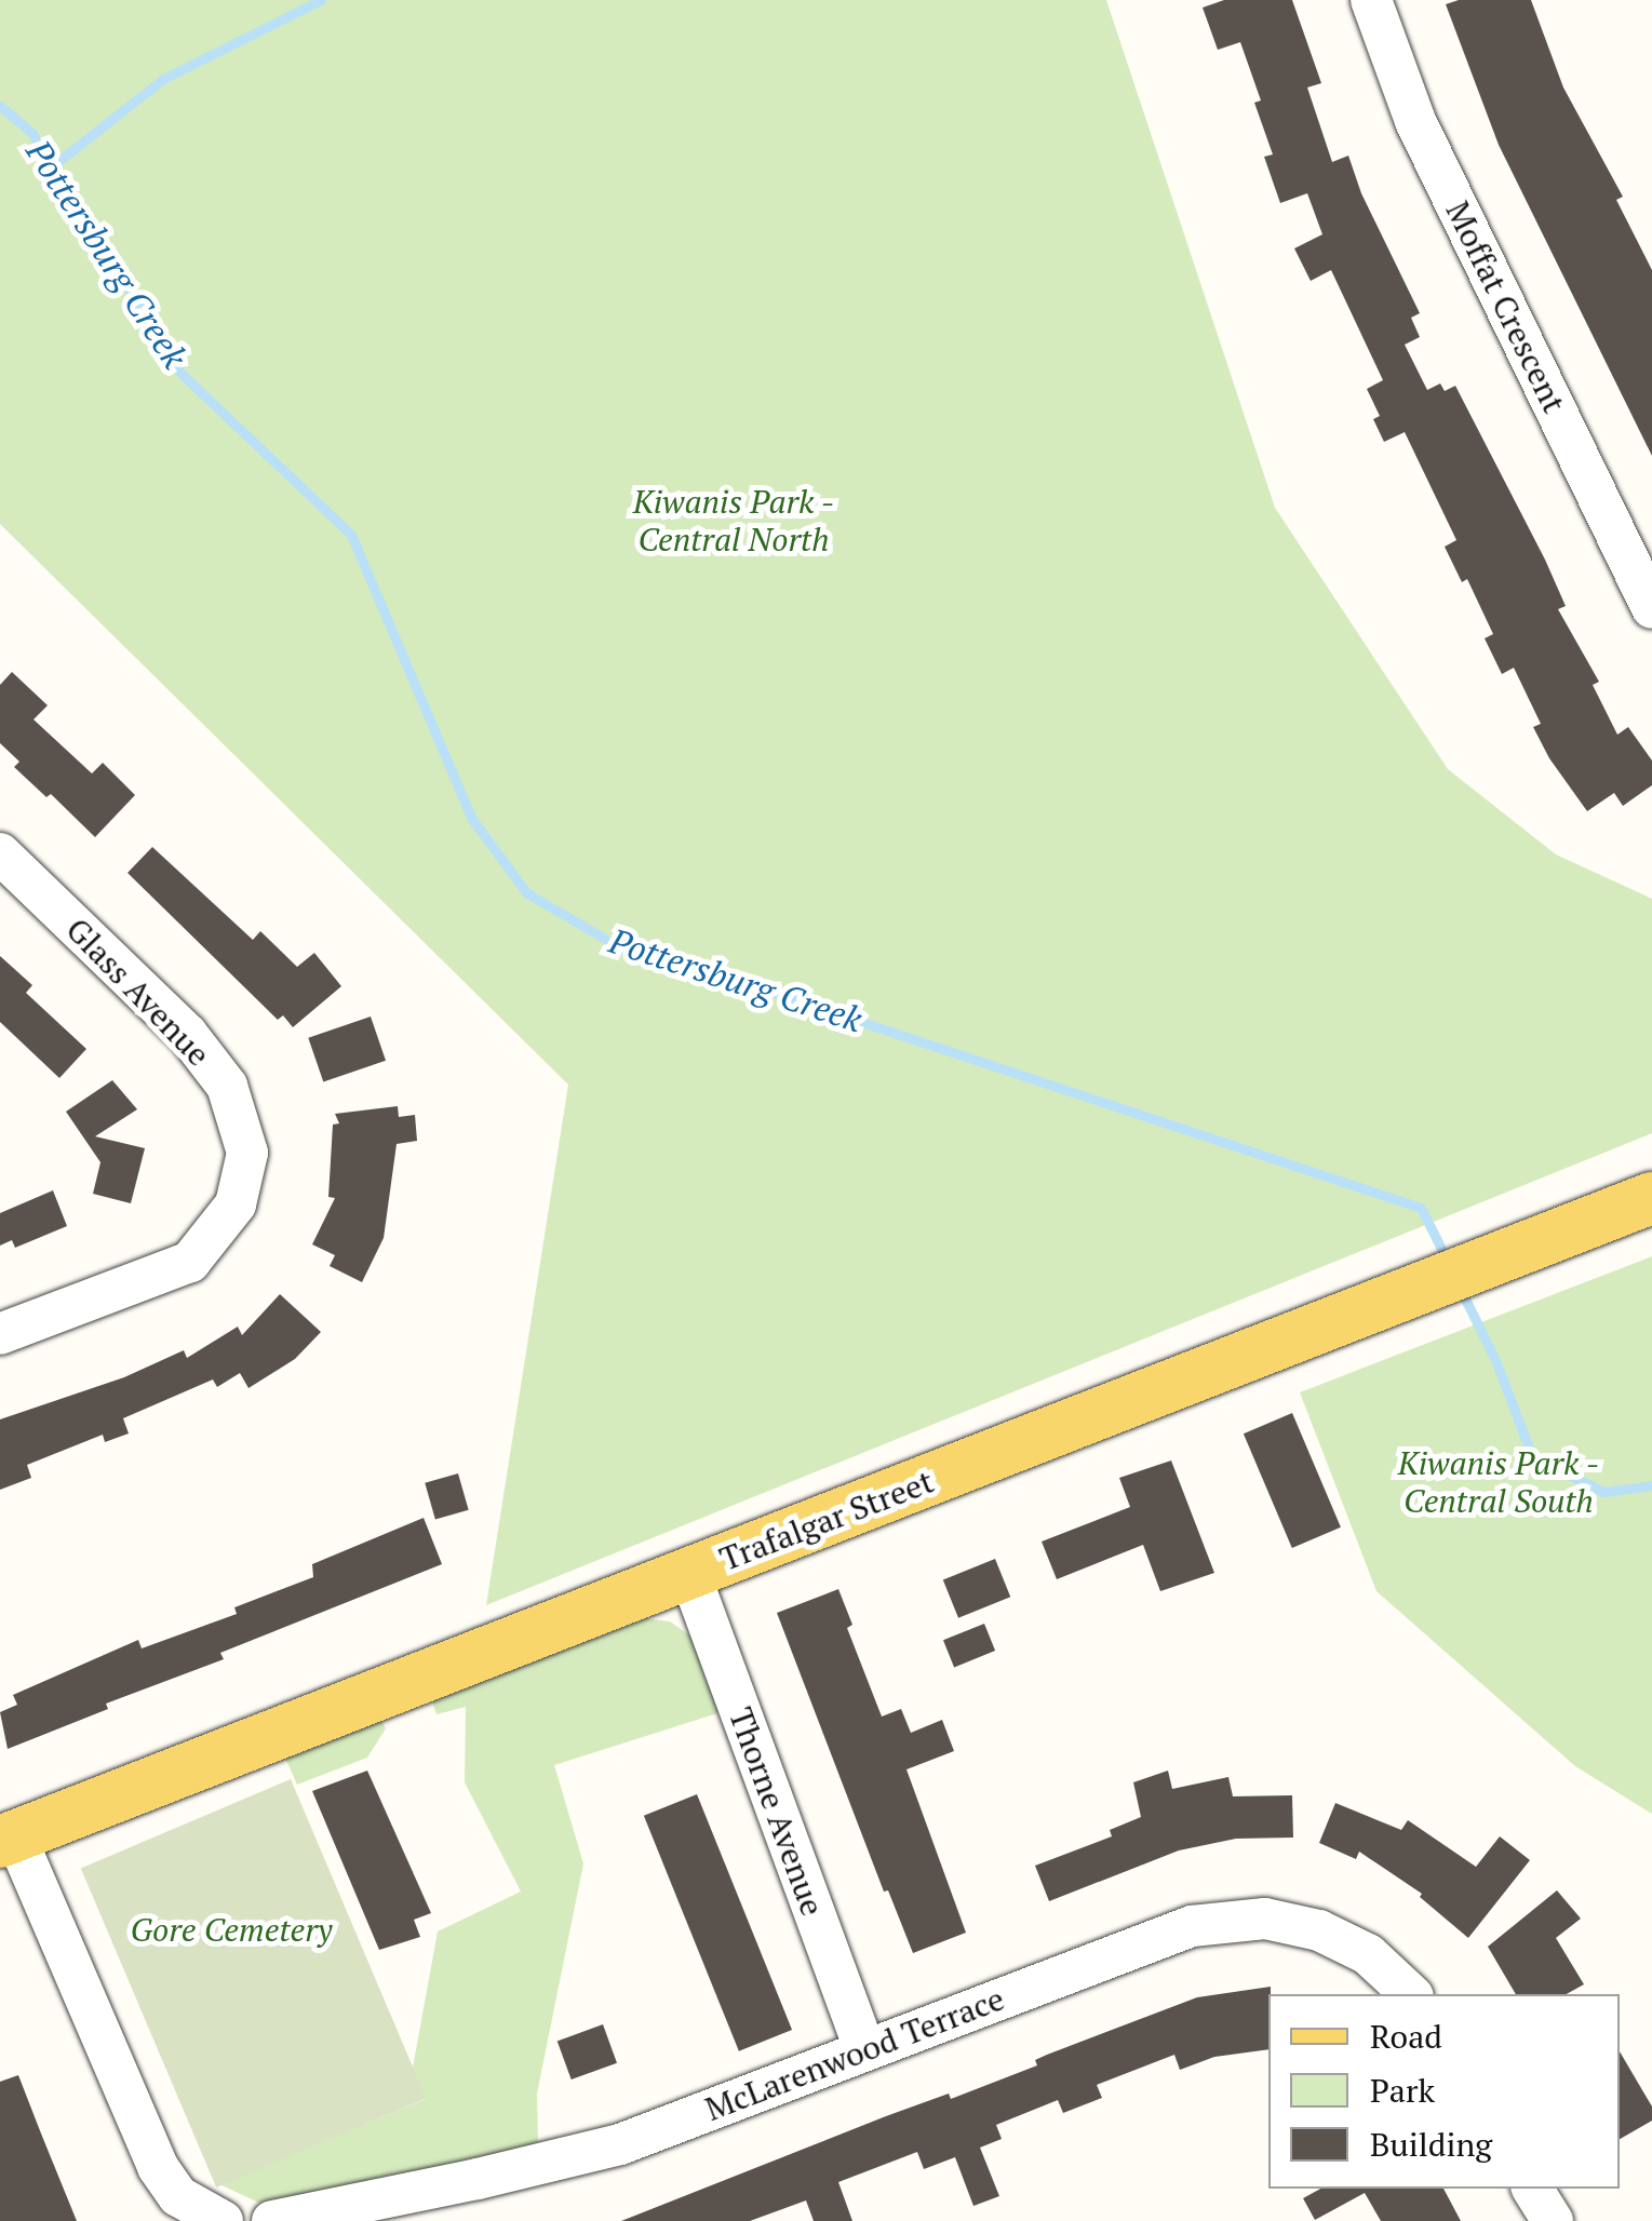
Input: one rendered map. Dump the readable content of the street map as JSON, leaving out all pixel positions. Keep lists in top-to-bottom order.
{
  "streets": {
    "main road": ["Trafalgar Street"],
    "street": [
      "Moffat Crescent",
      "Glass Avenue",
      "Thorne Avenue",
      "McLarenwood Terrace"
    ]
  },
  "crossings": [
    ["Trafalgar Street", "Thorne Avenue"],
    ["Thorne Avenue", "McLarenwood Terrace"]
  ],
  "water": ["Pottersburg Creek"],
  "parks": ["Kiwanis Park - Central North", "Kiwanis Park - Central South", "Gore Cemetery"],
  "legend": ["Road", "Park", "Building"]
}
